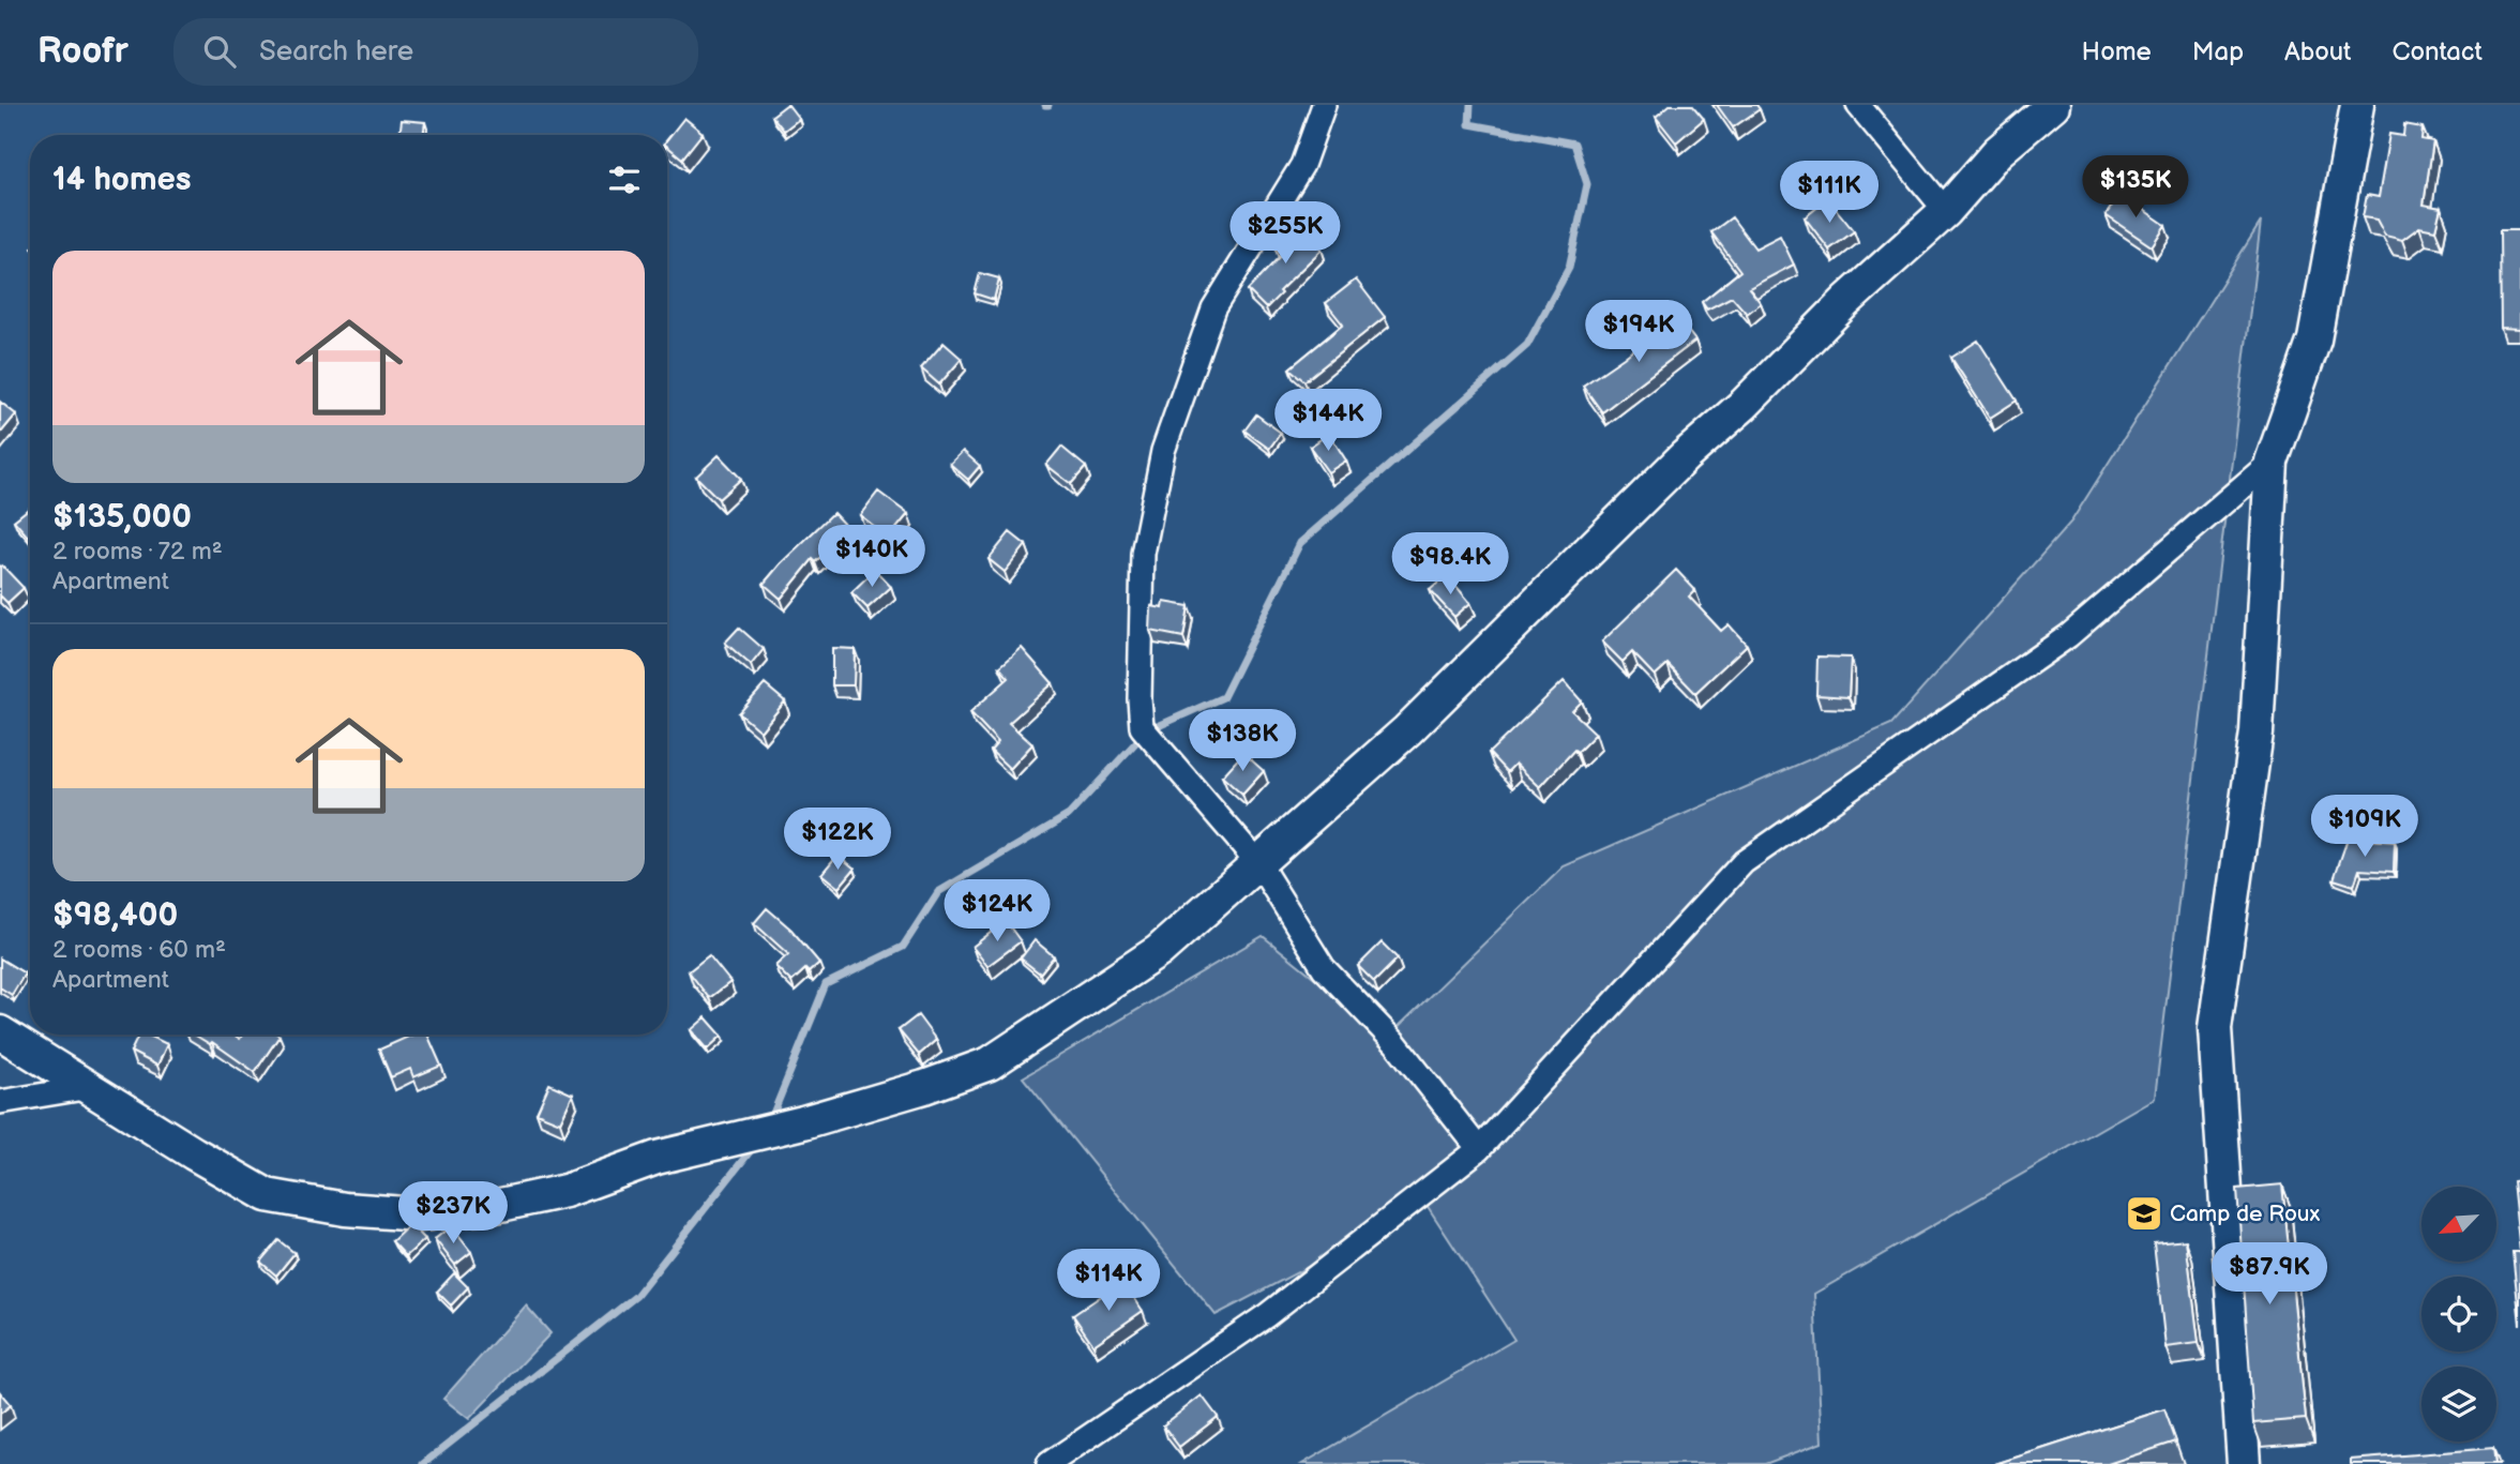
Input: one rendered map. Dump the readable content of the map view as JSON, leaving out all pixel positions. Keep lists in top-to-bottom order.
{
  "places": {
    "school or university": ["Camp de Roux"]
  },
  "north": "bottom left",
  "page": {
    "header": "Roofr",
    "search": "Search here",
    "nav": [
      "Home",
      "Map",
      "About",
      "Contact"
    ],
    "heading": "14 homes",
    "price": [
      "$135K",
      "$111K",
      "$255K",
      "$194K",
      "$144K",
      "$140K",
      "$98.4K",
      "$138K",
      "$109K",
      "$122K",
      "$124K",
      "$237K",
      "$87.9K",
      "$114K"
    ],
    "list": [
      {
        "name": "$135,000",
        "note": "2 rooms · 72 m² · Apartment"
      },
      {
        "name": "$98,400",
        "note": "2 rooms · 60 m² · Apartment"
      }
    ]
  }
}
